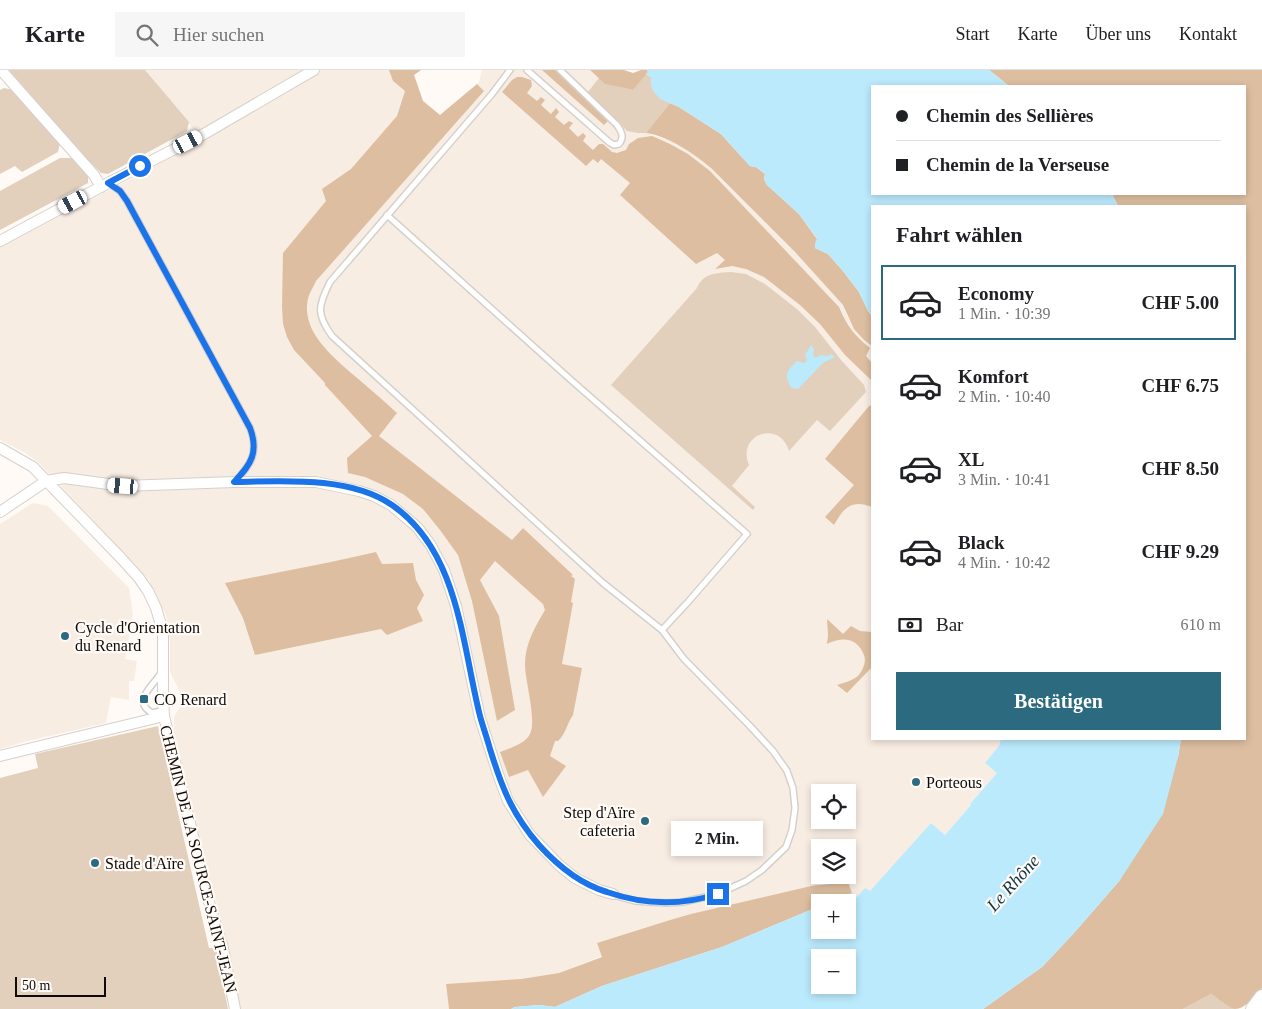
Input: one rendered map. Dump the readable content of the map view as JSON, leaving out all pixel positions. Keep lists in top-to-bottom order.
{
  "streets": {
    "street": ["CHEMIN DE LA SOURCE-SAINT-JEAN"]
  },
  "water": ["Le Rhône"],
  "places": {
    "other": [
      "Cycle d'Orientation du Renard",
      "Porteous",
      "Step d'Aïre cafeteria",
      "Stade d'Aïre"
    ],
    "transit": ["CO Renard"]
  },
  "scale_bar": "50 m",
  "page": {
    "header": "Karte",
    "search": "Hier suchen",
    "nav": [
      "Start",
      "Karte",
      "Über uns",
      "Kontakt"
    ],
    "banner": ["Chemin des Sellières", "Chemin de la Verseuse"],
    "heading": "Fahrt wählen",
    "list": [
      {
        "name": "Economy",
        "note": "1 Min. · 10:39",
        "value": "CHF 5.00"
      },
      {
        "name": "Komfort",
        "note": "2 Min. · 10:40",
        "value": "CHF 6.75"
      },
      {
        "name": "XL",
        "note": "3 Min. · 10:41",
        "value": "CHF 8.50"
      },
      {
        "name": "Black",
        "note": "4 Min. · 10:42",
        "value": "CHF 9.29"
      }
    ],
    "pay": ["Bar", "610 m"],
    "buttons": "Bestätigen",
    "map_buttons": ["+", "−"],
    "bubble": "2 Min.",
    "scale": "50 m"
  }
}
